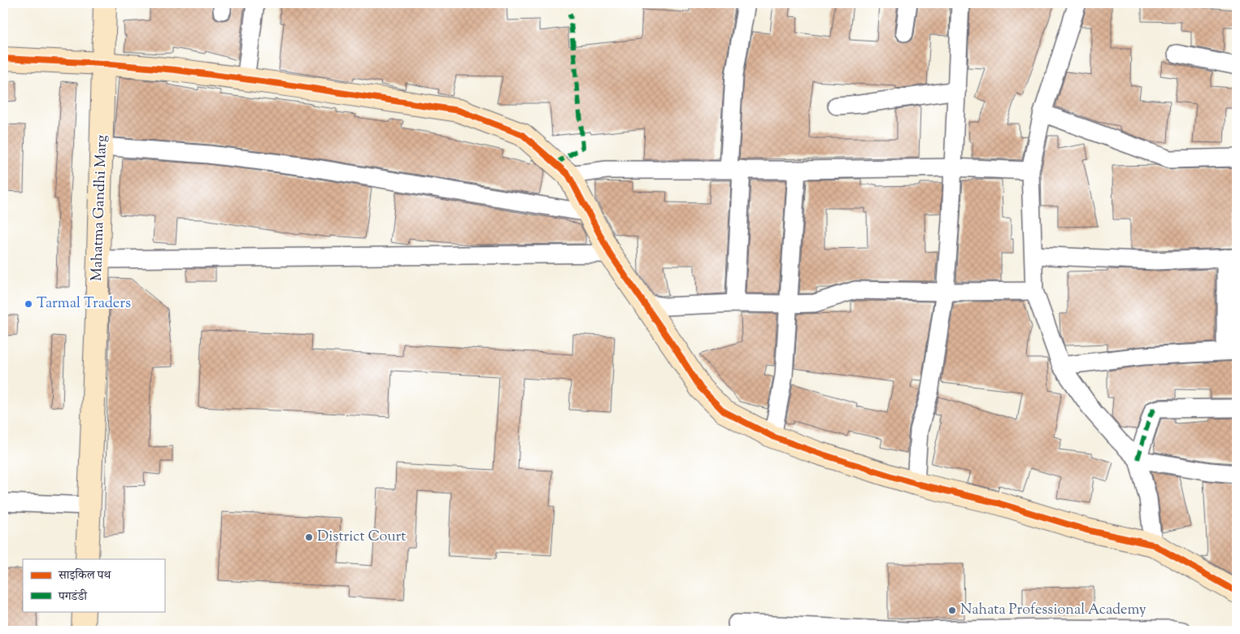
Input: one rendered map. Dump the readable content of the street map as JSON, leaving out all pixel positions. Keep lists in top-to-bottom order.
{
  "streets": {
    "street": ["Mahatma Gandhi Marg"]
  },
  "places": ["Tarmal Traders", "District Court", "Nahata Professional Academy"],
  "legend": ["साइकिल पथ", "पगडंडी"]
}
